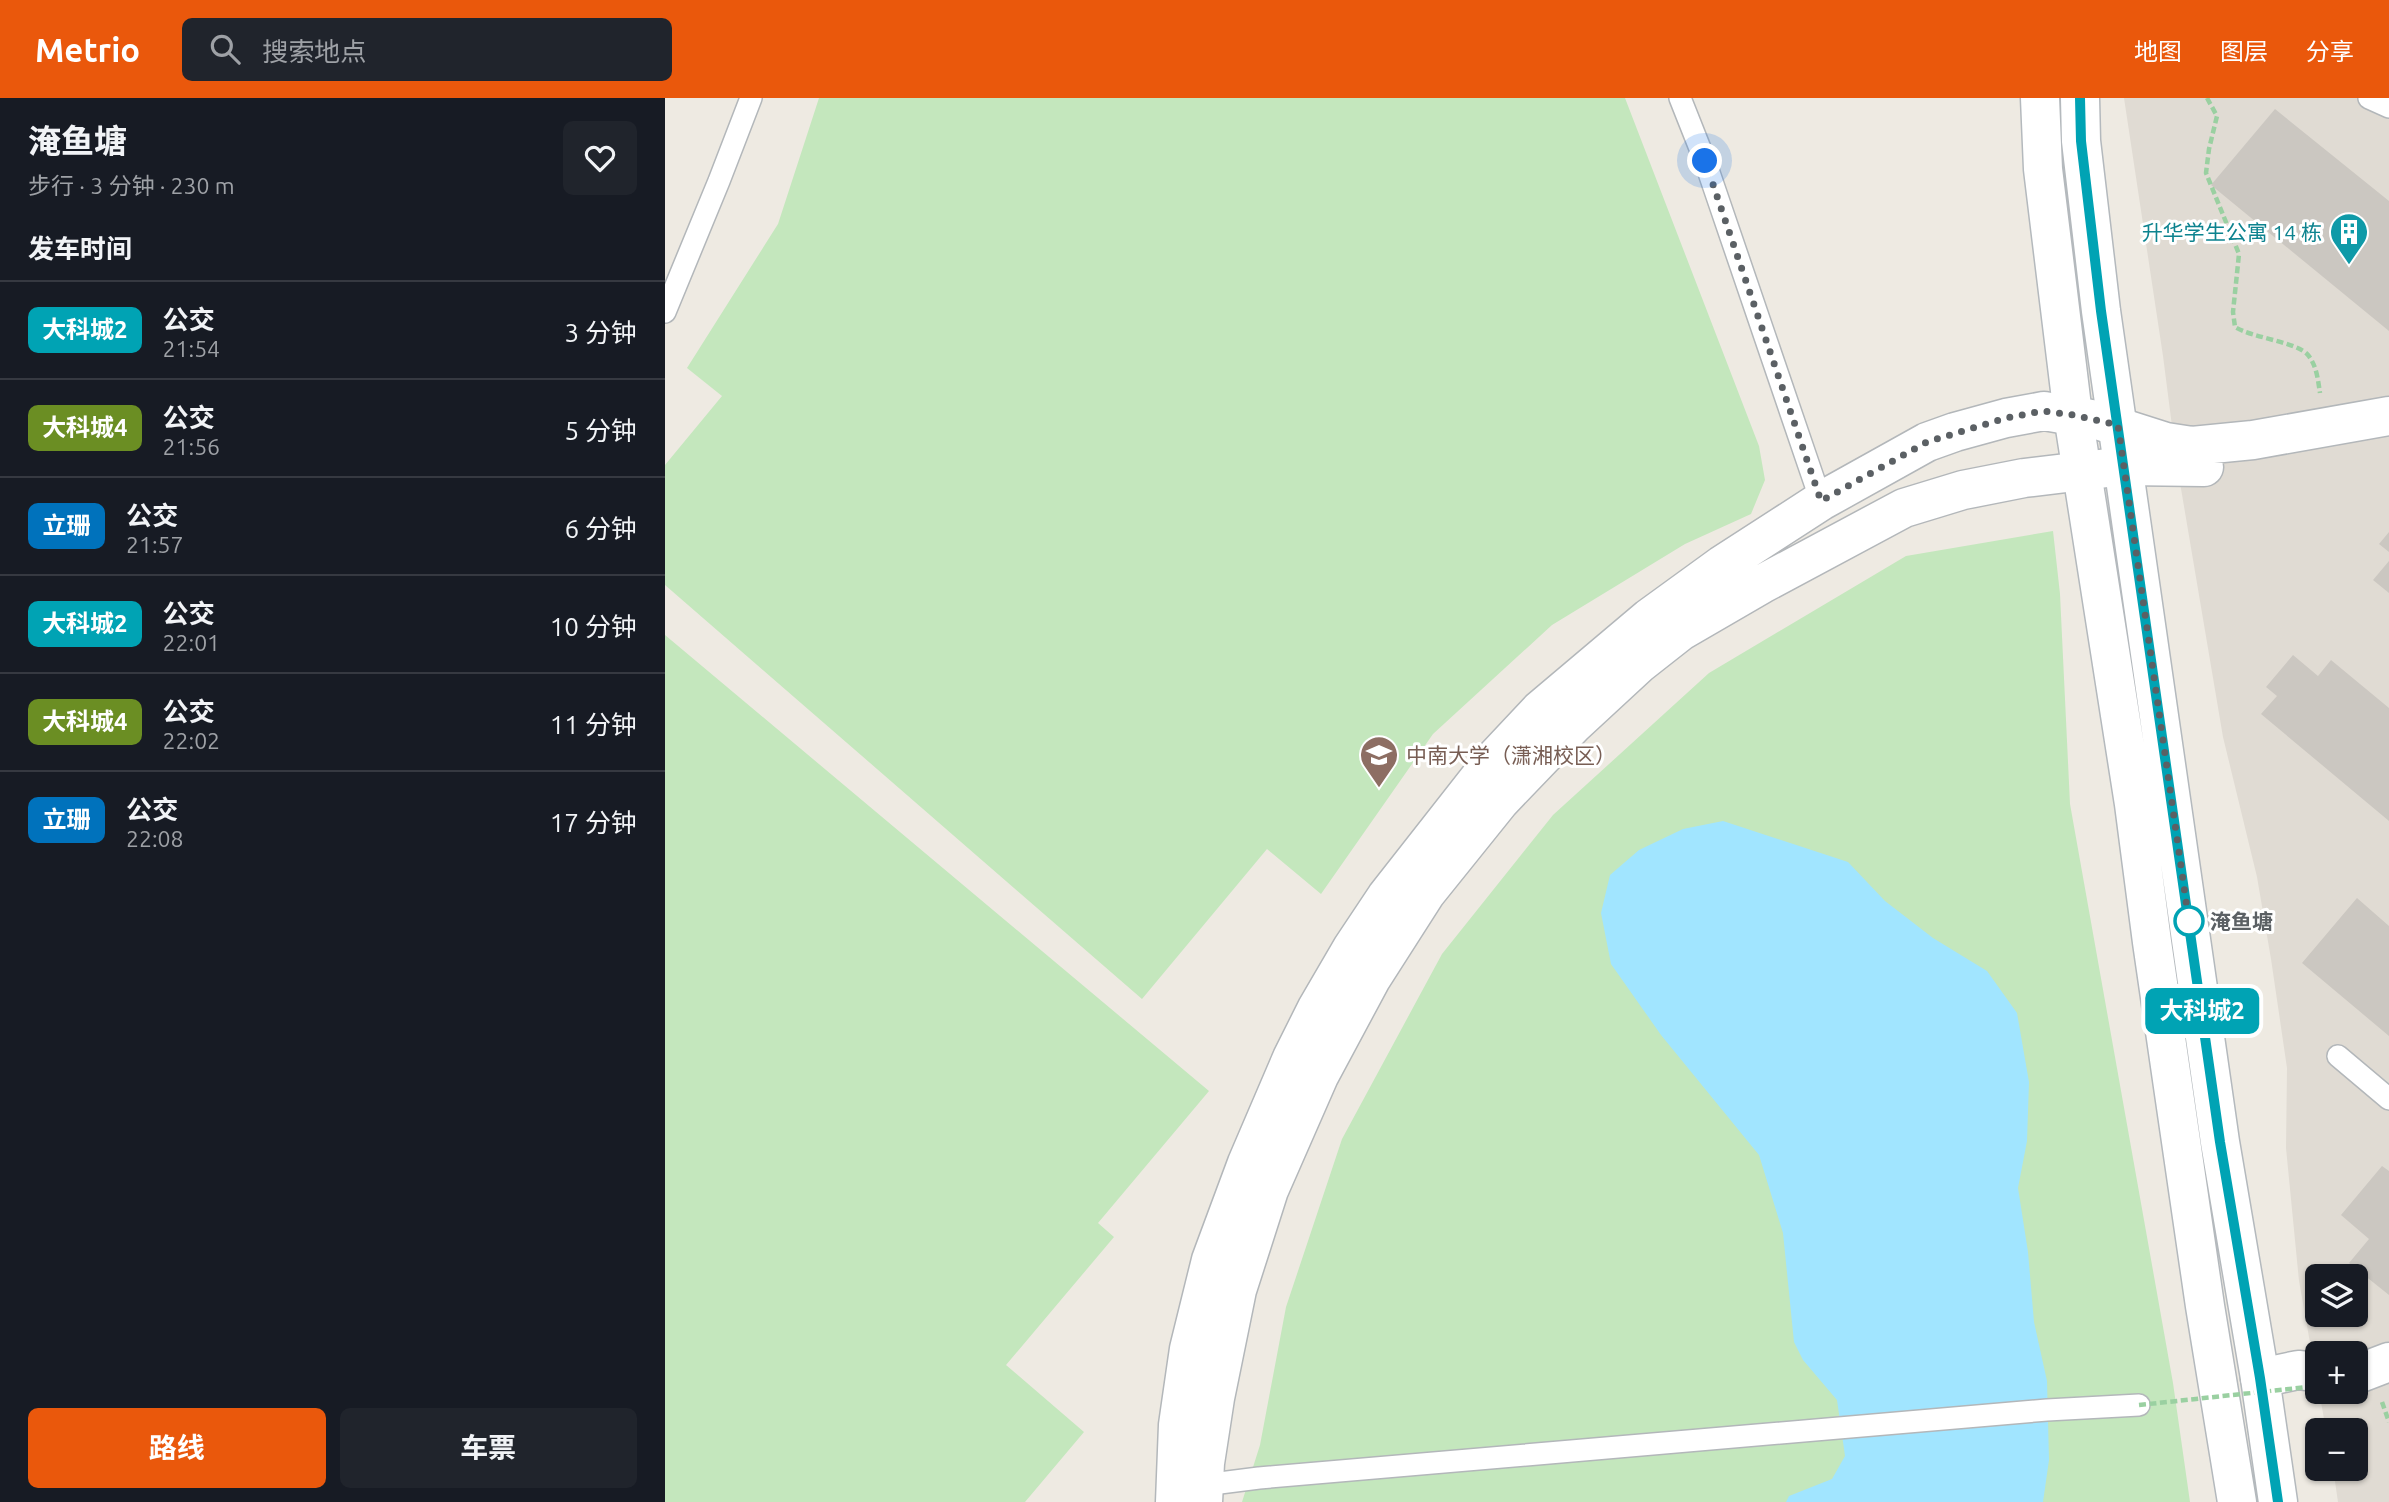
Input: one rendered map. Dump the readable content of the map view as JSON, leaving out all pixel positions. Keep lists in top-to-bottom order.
{
  "places": {
    "building": ["升华学生公寓 14 栋"],
    "school or university": ["中南大学（潇湘校区）"],
    "other": ["淹鱼塘"]
  },
  "lines": ["bus line 大科城2"],
  "page": {
    "header": "Metrio",
    "search": "搜索地点",
    "nav": ["地图", "图层", "分享"],
    "heading": [
      ["淹鱼塘", "步行 · 3 分钟 · 230 m"],
      "发车时间"
    ],
    "on_map": "大科城2",
    "list": [
      {
        "mark": "大科城2",
        "name": "公交",
        "note": "21:54",
        "value": "3 分钟"
      },
      {
        "mark": "大科城4",
        "name": "公交",
        "note": "21:56",
        "value": "5 分钟"
      },
      {
        "mark": "立珊",
        "name": "公交",
        "note": "21:57",
        "value": "6 分钟"
      },
      {
        "mark": "大科城2",
        "name": "公交",
        "note": "22:01",
        "value": "10 分钟"
      },
      {
        "mark": "大科城4",
        "name": "公交",
        "note": "22:02",
        "value": "11 分钟"
      },
      {
        "mark": "立珊",
        "name": "公交",
        "note": "22:08",
        "value": "17 分钟"
      }
    ],
    "map_buttons": ["+", "−"],
    "buttons": ["路线", "车票"]
  }
}
